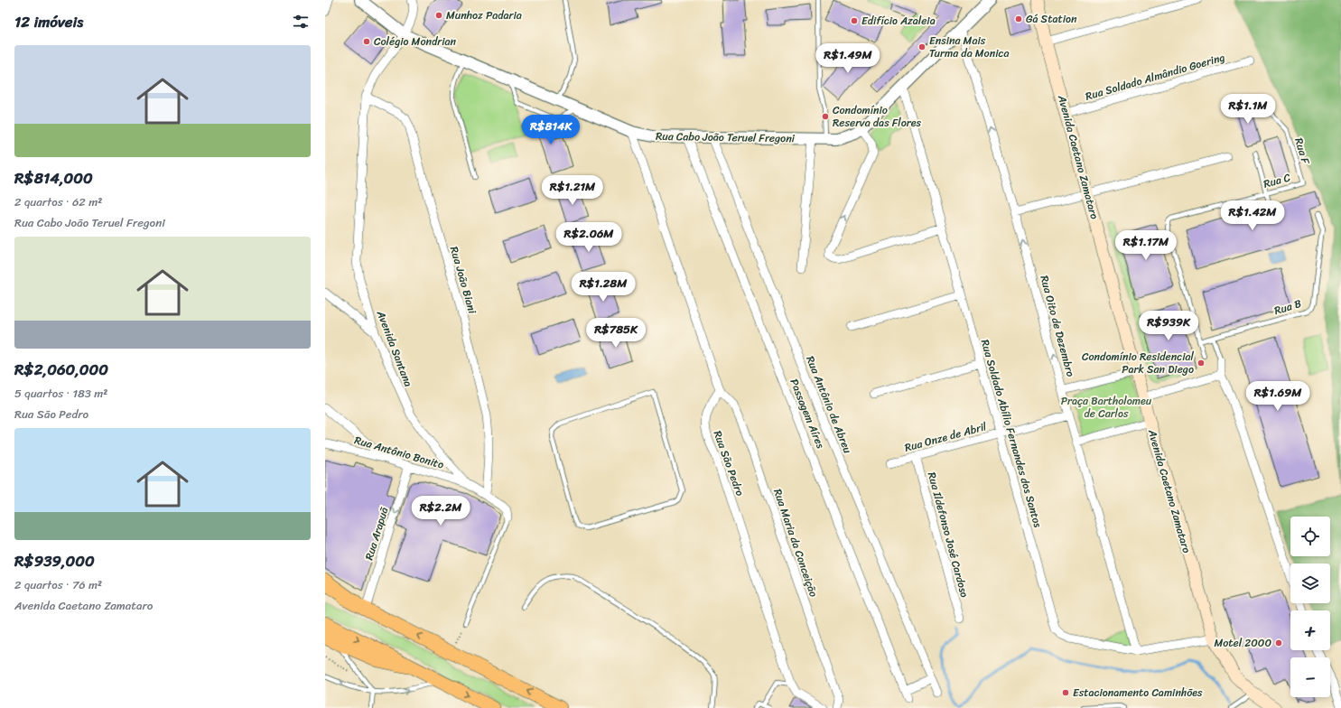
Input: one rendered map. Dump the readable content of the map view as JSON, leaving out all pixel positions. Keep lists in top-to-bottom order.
{
  "streets": {
    "main road": ["Avenida Caetano Zamataro"],
    "street": [
      "Rua Soldado Almândio Goering",
      "Rua Cabo João Teruel Fregoni",
      "Rua João Biani",
      "Rua Oito de Dezembro",
      "Avenida Santana",
      "Rua Antônio de Abreu",
      "Passagem Aíres",
      "Rua Soldado Abílio Fernandes dos Santos",
      "Rua Onze de Abril",
      "Rua Antônio Bonito",
      "Rua São Pedro",
      "Rua Arapuã",
      "Rua Ildefonso José Cardoso",
      "Rua Maria da Conceição"
    ],
    "lane": ["Rua F", "Rua C", "Rua B"]
  },
  "crossings": [
    ["Rua Soldado Almândio Goering", "Avenida Caetano Zamataro"],
    ["Rua Cabo João Teruel Fregoni", "Rua Oito de Dezembro"],
    ["Rua Cabo João Teruel Fregoni", "Avenida Santana"],
    ["Rua Cabo João Teruel Fregoni", "Rua Antônio de Abreu"],
    ["Rua Cabo João Teruel Fregoni", "Passagem Aíres"],
    ["Rua Cabo João Teruel Fregoni", "Rua Soldado Abílio Fernandes dos Santos"],
    ["Rua F", "Rua C"],
    ["Avenida Caetano Zamataro", "Rua Soldado Abílio Fernandes dos Santos"],
    ["Rua C", "Rua B"],
    ["Rua João Biani", "Avenida Santana"],
    ["Rua Oito de Dezembro", "Rua Soldado Abílio Fernandes dos Santos"],
    ["Rua Oito de Dezembro", "Rua Onze de Abril"],
    ["Avenida Santana", "Rua Antônio Bonito"],
    ["Rua Antônio de Abreu", "Passagem Aíres"],
    ["Rua Soldado Abílio Fernandes dos Santos", "Rua Onze de Abril"],
    ["Rua Onze de Abril", "Rua Ildefonso José Cardoso"],
    ["Rua Antônio Bonito", "Rua Arapuã"],
    ["Rua São Pedro", "Rua Maria da Conceição"]
  ],
  "one_way": ["Rua Oito de Dezembro", "Rua Arapuã"],
  "parks": ["Praça Bartholomeu de Carlos"],
  "places": [
    "Munhoz Padaria",
    "Gá Station",
    "Edifício Azaleia",
    "Colégio Mondrian",
    "Ensina Mais Turma da Monica",
    "Condomínio Reserva das Flores",
    "Condomínio Residencial Park San Diego",
    "Motel 2000",
    "Estacionamento Caminhões"
  ],
  "page": {
    "heading": "12 imóveis",
    "list": [
      {
        "name": "R$814,000",
        "note": "2 quartos · 62 m² · Rua Cabo João Teruel Fregoni"
      },
      {
        "name": "R$2,060,000",
        "note": "5 quartos · 183 m² · Rua São Pedro"
      },
      {
        "name": "R$939,000",
        "note": "2 quartos · 76 m² · Avenida Caetano Zamataro"
      }
    ],
    "price": [
      "R$1.49M",
      "R$1.1M",
      "R$814K",
      "R$1.21M",
      "R$1.42M",
      "R$2.06M",
      "R$1.17M",
      "R$1.28M",
      "R$939K",
      "R$785K",
      "R$1.69M",
      "R$2.2M"
    ],
    "map_buttons": ["+", "−"]
  }
}
